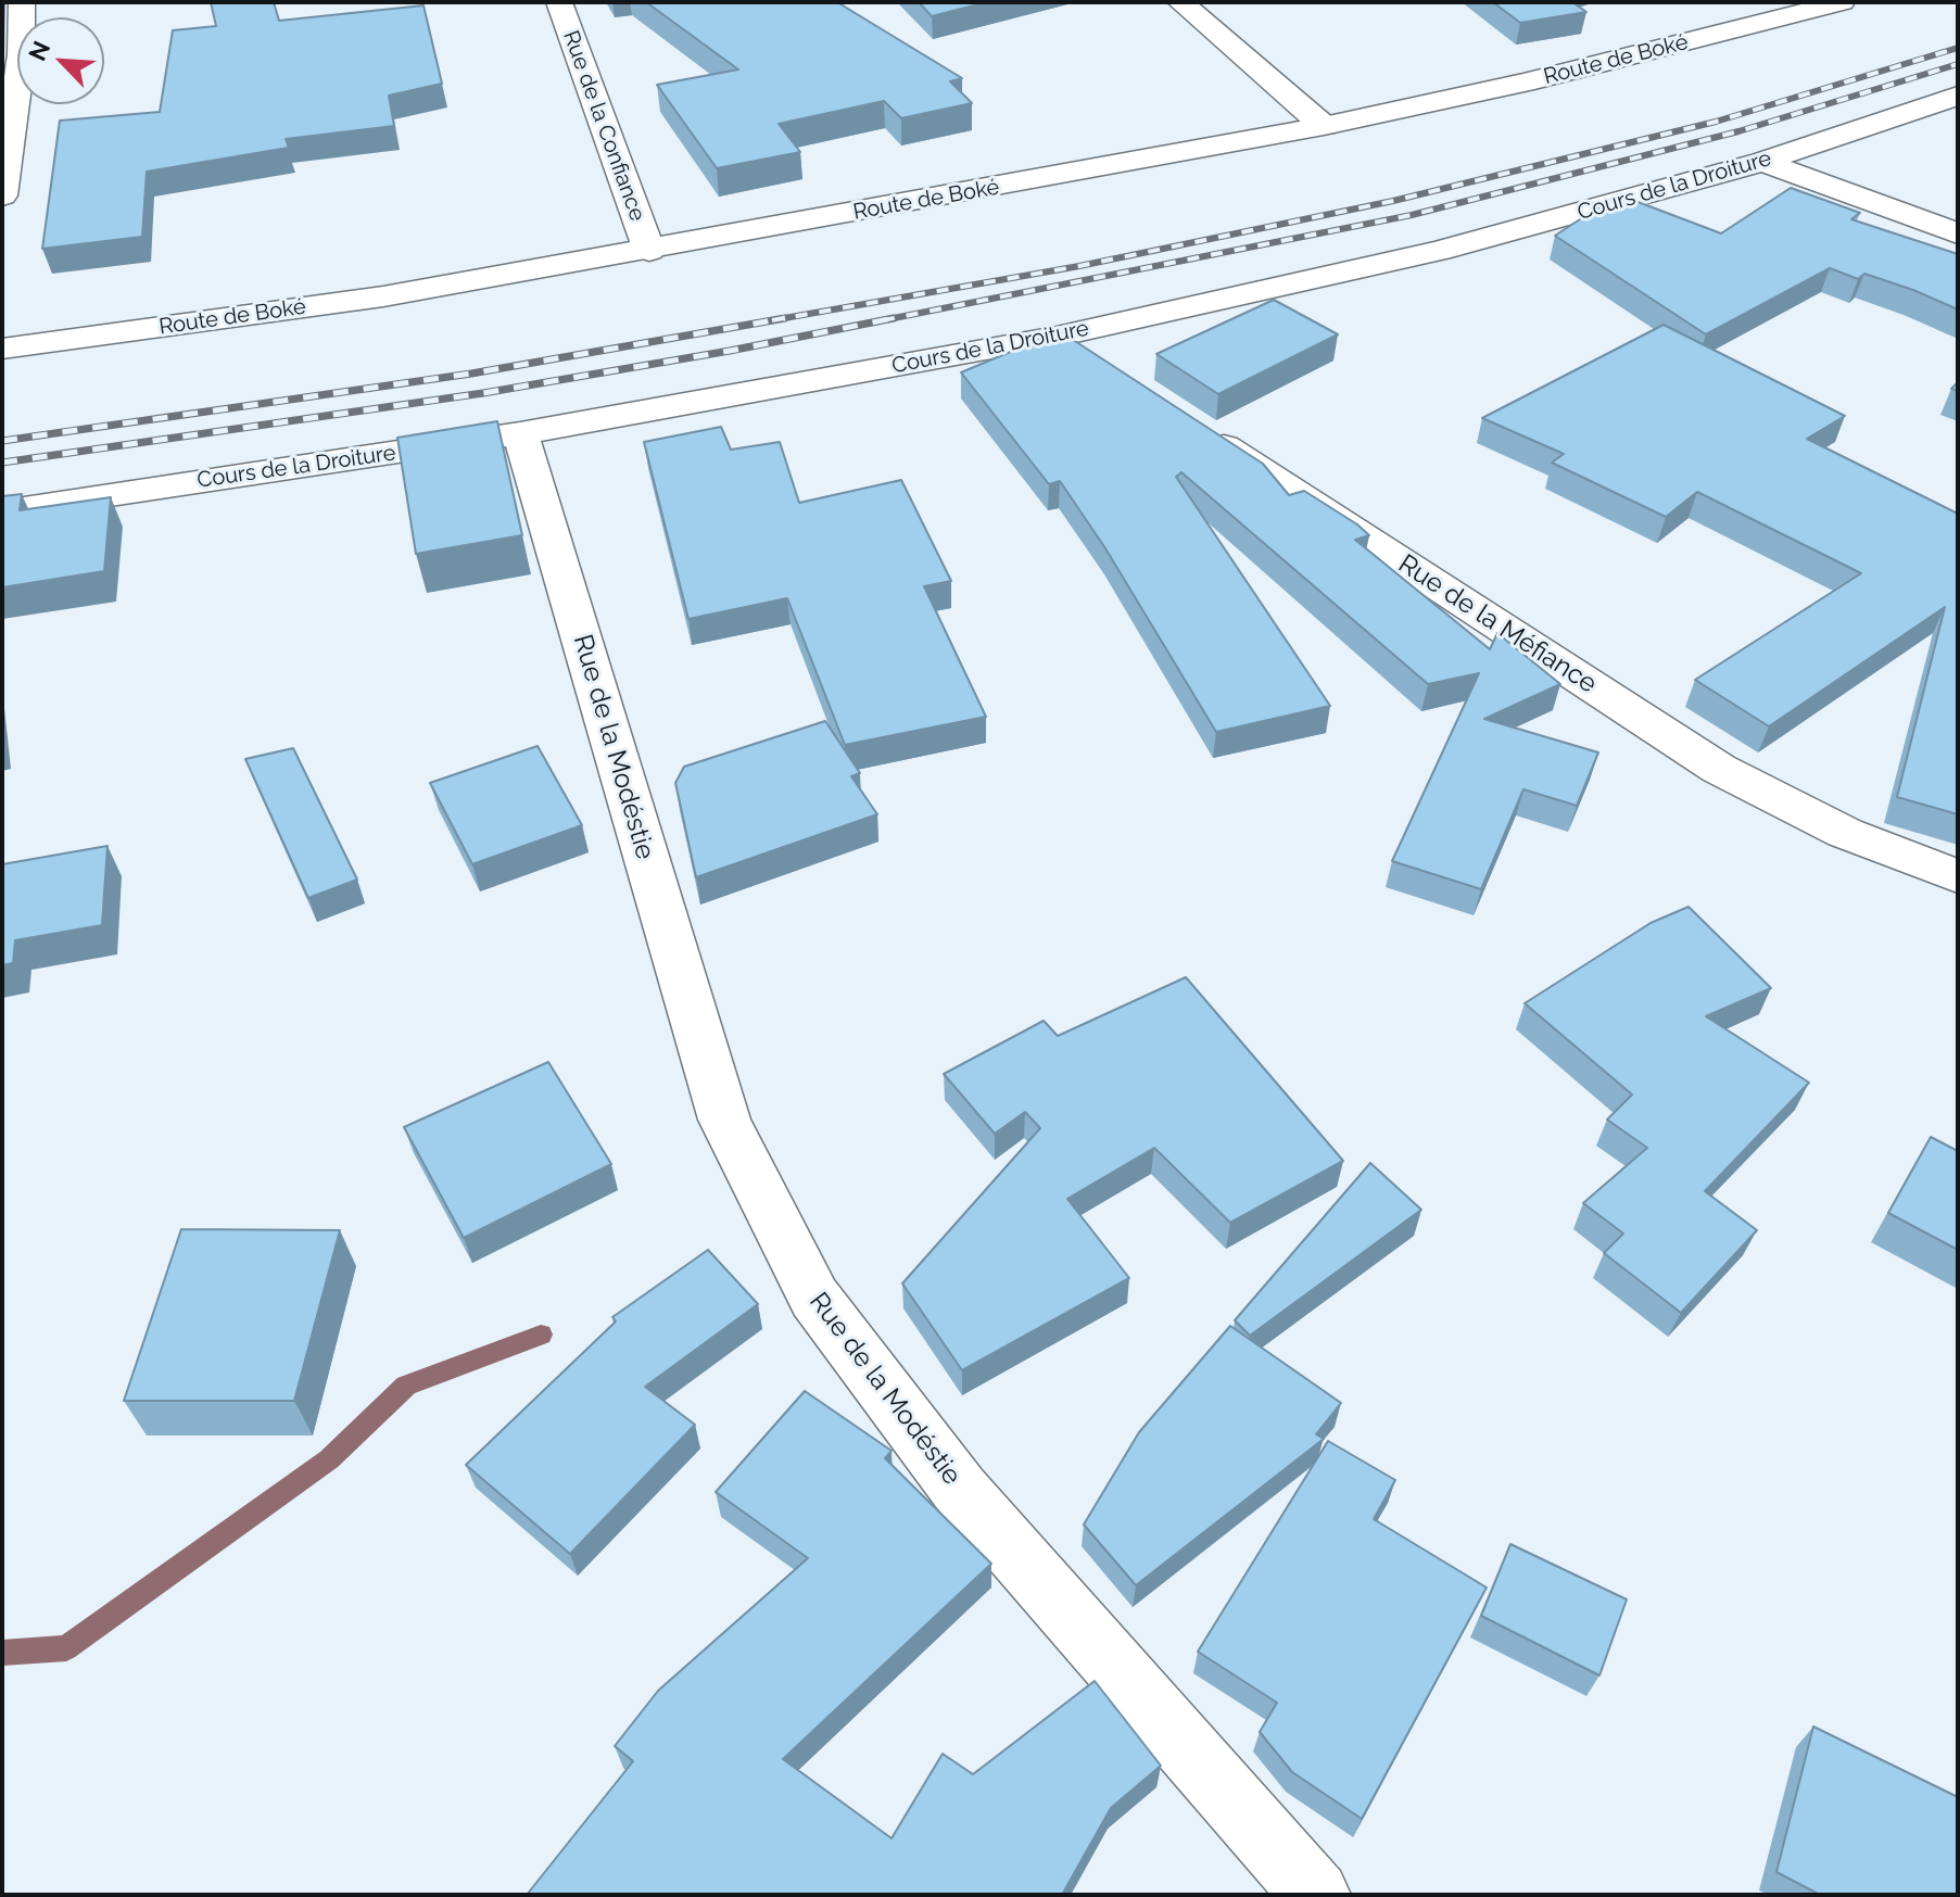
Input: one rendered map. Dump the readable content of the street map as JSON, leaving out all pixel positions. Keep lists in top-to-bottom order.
{
  "streets": {
    "street": [
      "Route de Boké",
      "Rue de la Confiance",
      "Cours de la Droiture",
      "Rue de la Méfiance",
      "Rue de la Modéstie"
    ]
  },
  "crossings": [
    ["Route de Boké", "Rue de la Confiance"],
    ["Cours de la Droiture", "Rue de la Modéstie"]
  ],
  "north": "top left"
}
